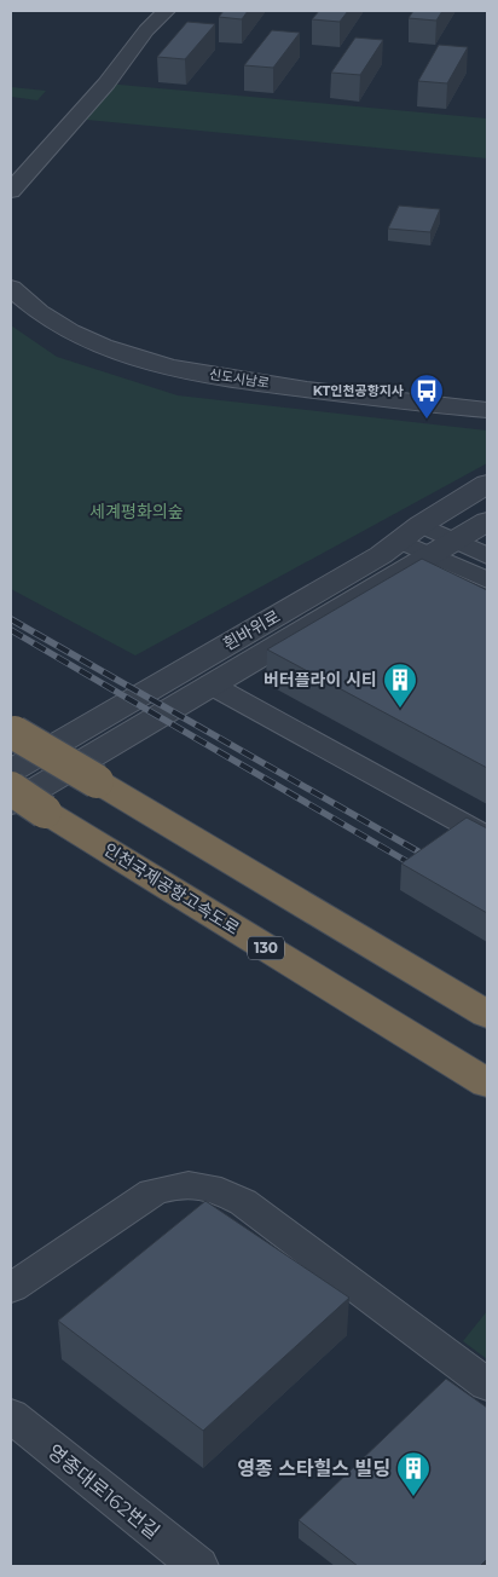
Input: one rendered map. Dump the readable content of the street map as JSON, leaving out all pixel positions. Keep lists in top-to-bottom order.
{
  "streets": {
    "highway": ["인천국제공항고속도로", "130"],
    "street": ["신도시남로", "흰바위로", "영종대로162번길"]
  },
  "parks": ["세계평화의숲"],
  "places": {
    "bus stop": ["KT인천공항지사"],
    "building": ["버터플라이 시티", "영종 스타힐스 빌딩"]
  }
}
